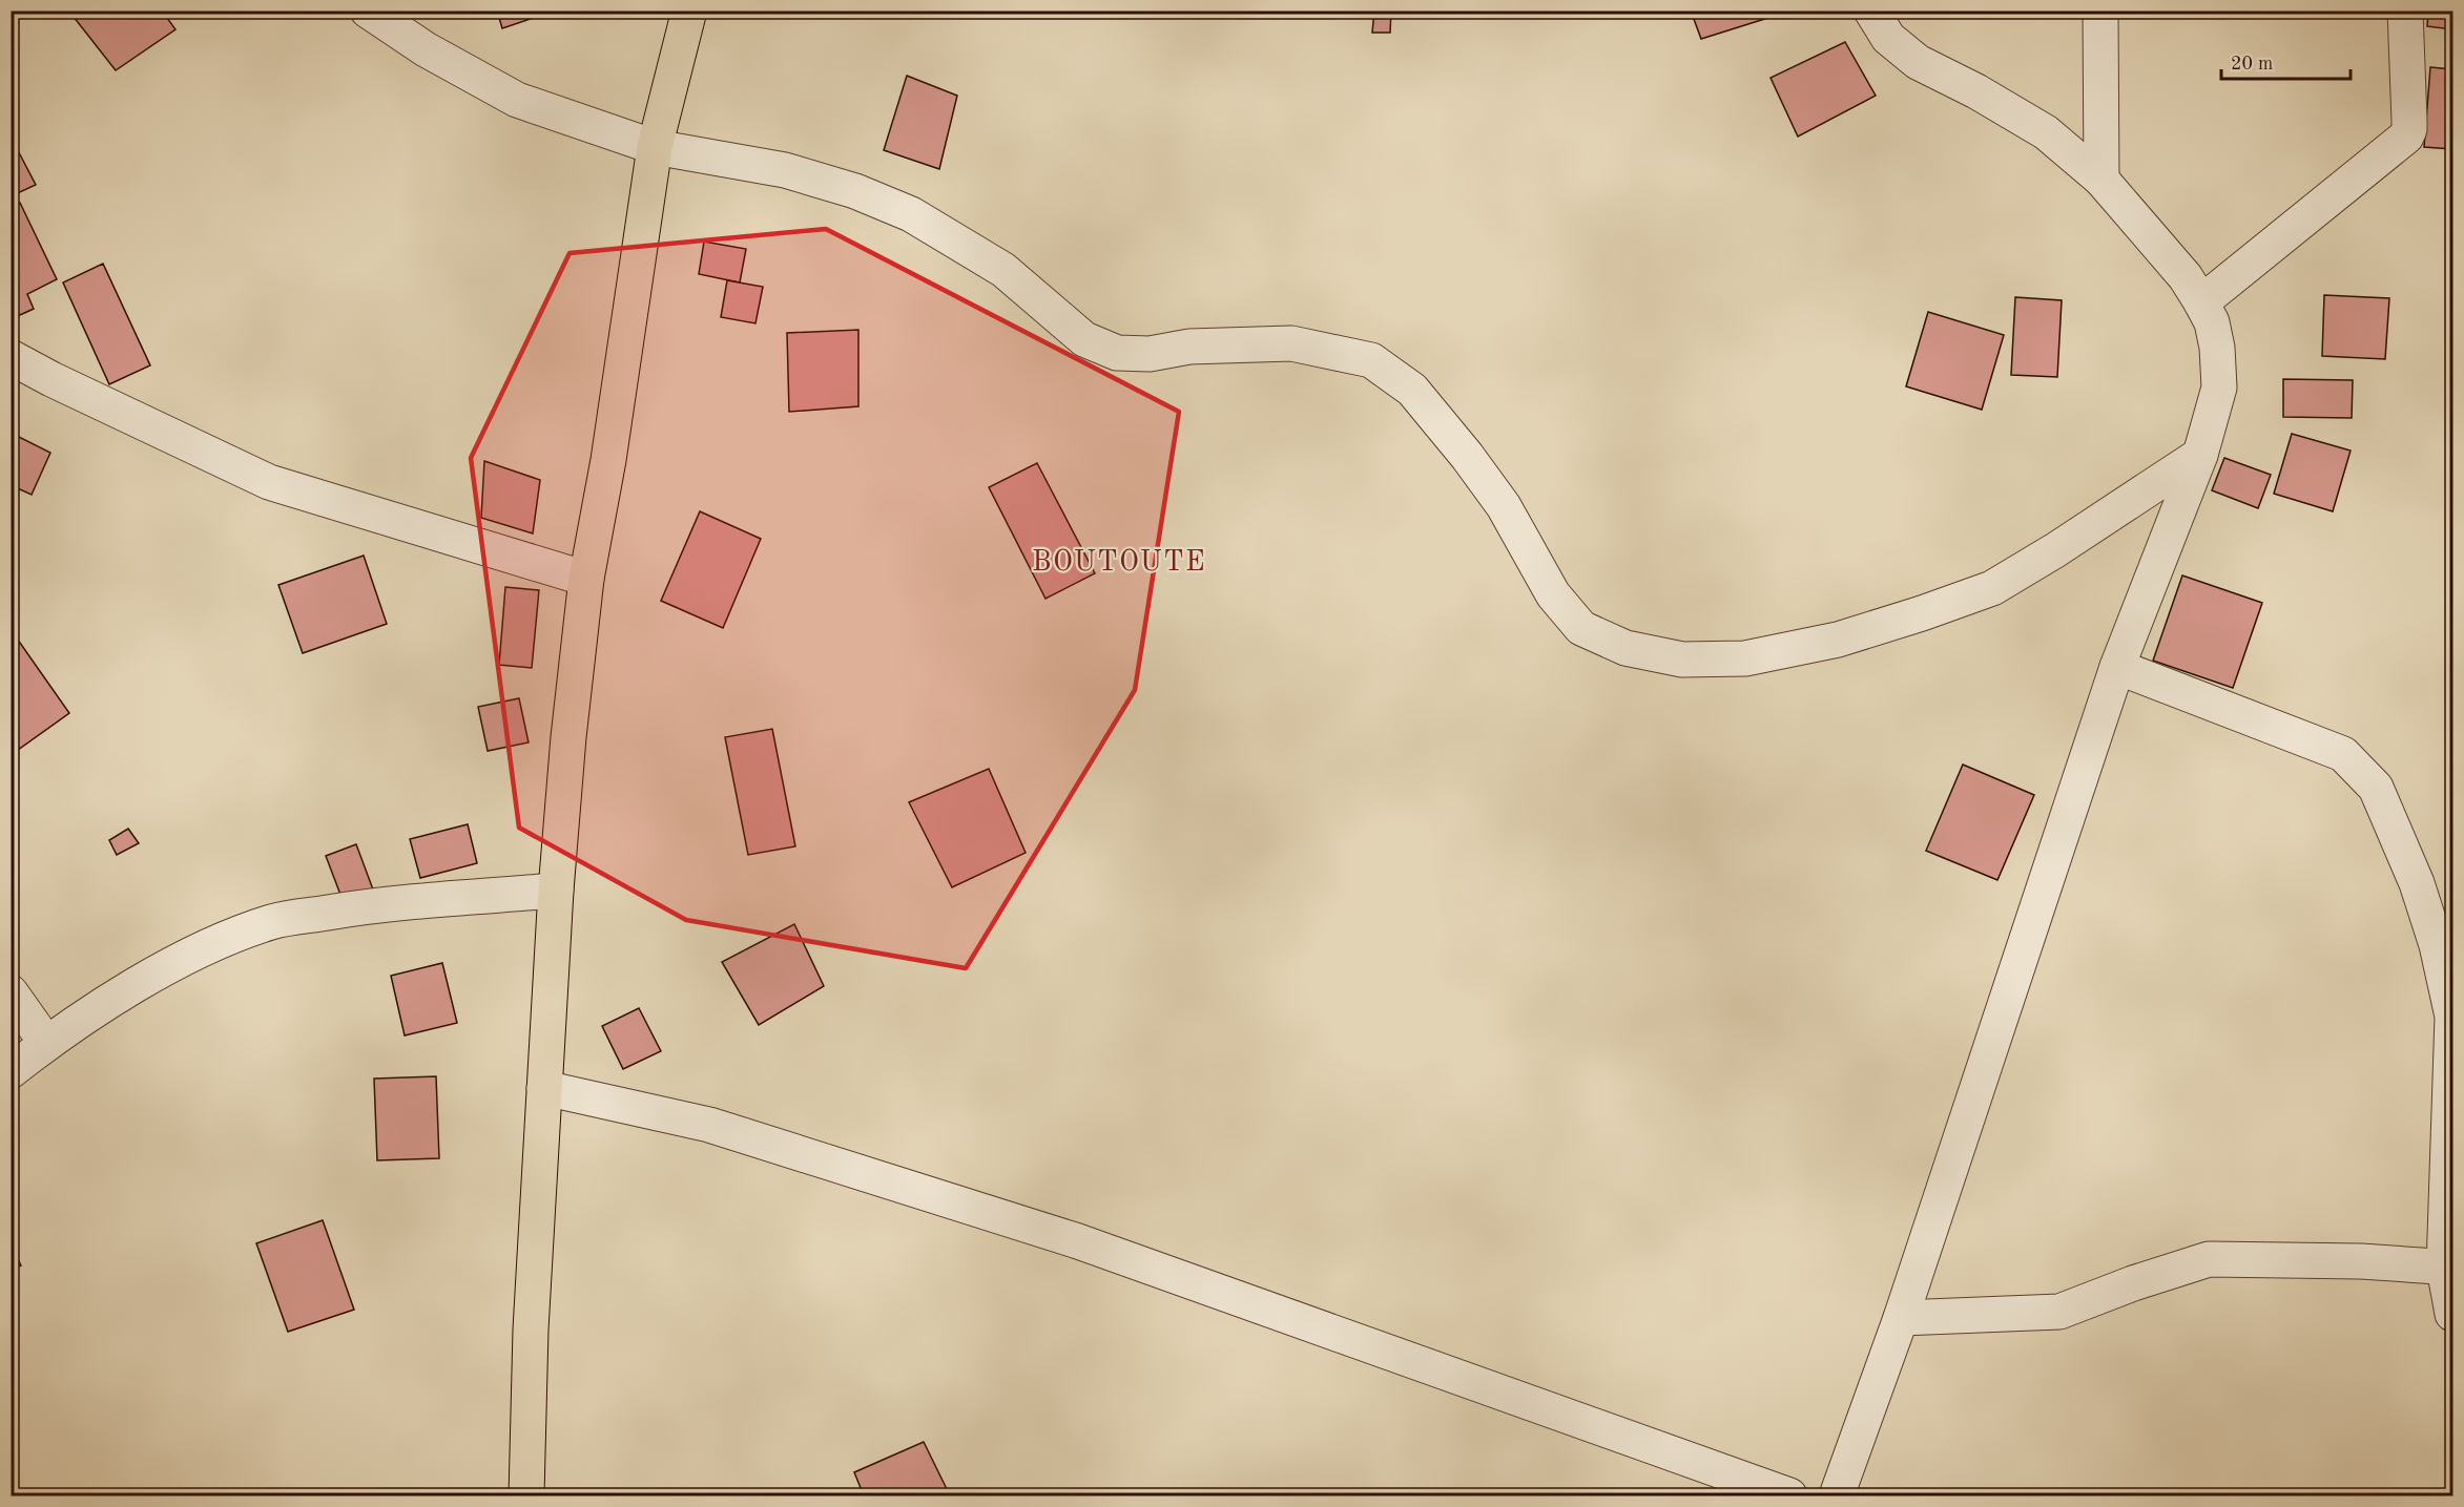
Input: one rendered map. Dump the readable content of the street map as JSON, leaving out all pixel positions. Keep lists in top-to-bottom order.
{
  "districts": ["BOUTOUTE"],
  "scale_bar": "20 m"
}
